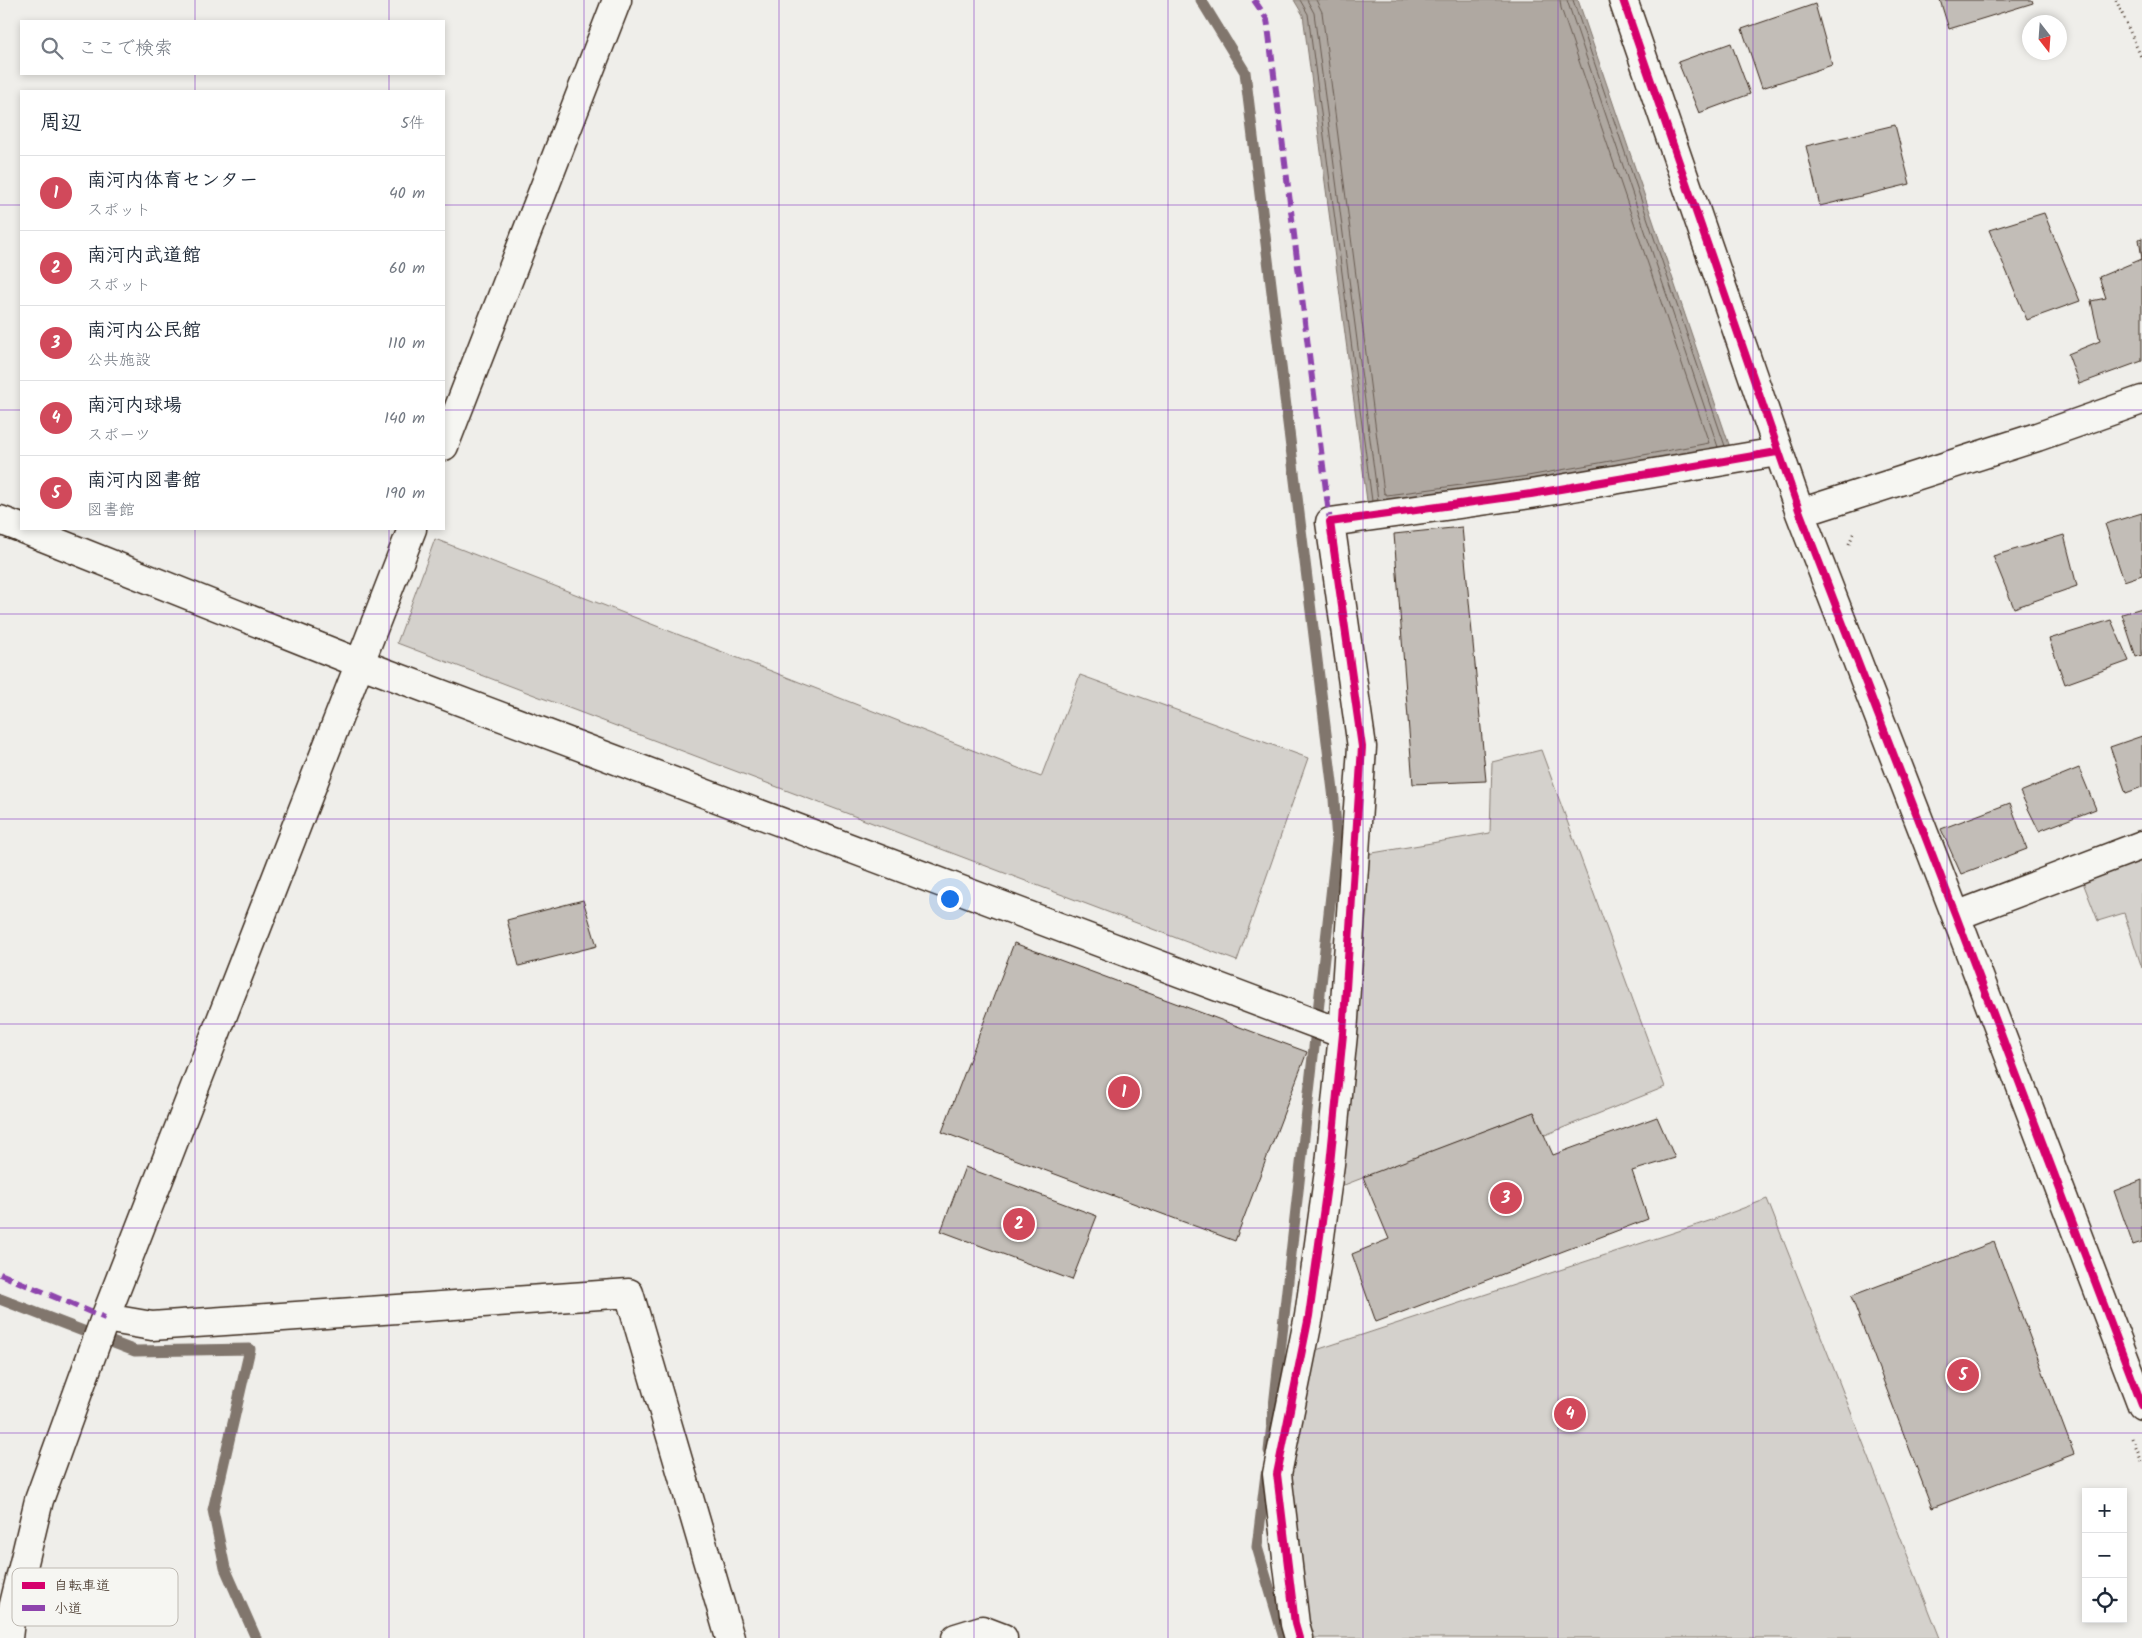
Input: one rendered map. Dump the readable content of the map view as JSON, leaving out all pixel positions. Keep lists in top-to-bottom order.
{
  "legend": ["自転車道", "小道"],
  "north": "bottom",
  "page": {
    "search": "ここで検索",
    "heading": ["周辺", "5件"],
    "list": [
      {
        "mark": "1",
        "name": "南河内体育センター",
        "note": "スポット",
        "value": "40 m"
      },
      {
        "mark": "2",
        "name": "南河内武道館",
        "note": "スポット",
        "value": "60 m"
      },
      {
        "mark": "3",
        "name": "南河内公民館",
        "note": "公共施設",
        "value": "110 m"
      },
      {
        "mark": "4",
        "name": "南河内球場",
        "note": "スポーツ",
        "value": "140 m"
      },
      {
        "mark": "5",
        "name": "南河内図書館",
        "note": "図書館",
        "value": "190 m"
      }
    ],
    "pins": [
      "1",
      "3",
      "2",
      "5",
      "4"
    ],
    "map_buttons": ["+", "−"]
  }
}
